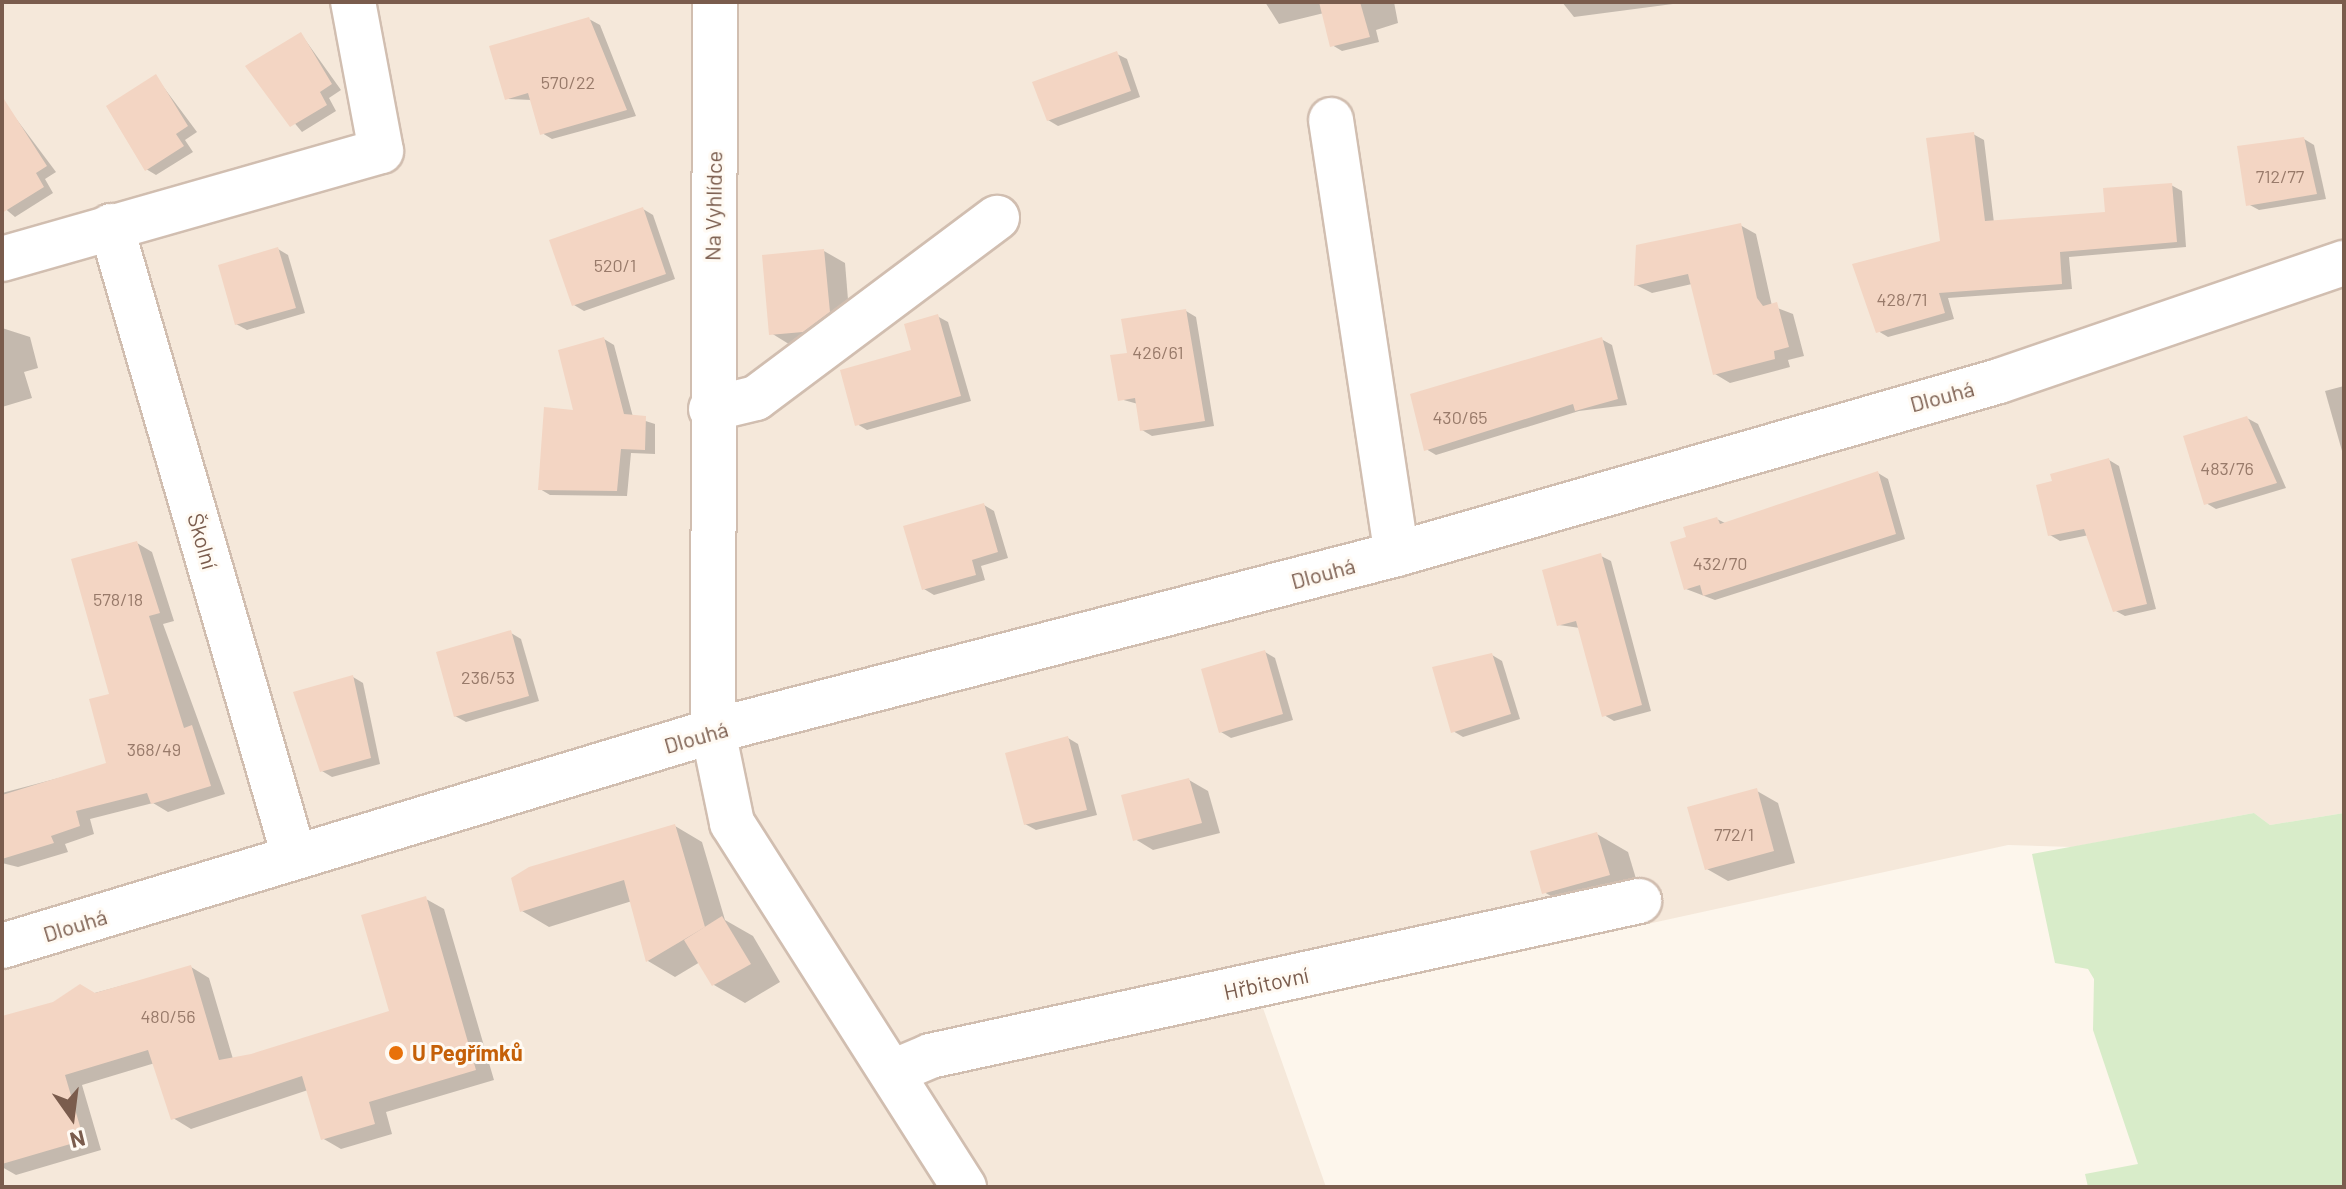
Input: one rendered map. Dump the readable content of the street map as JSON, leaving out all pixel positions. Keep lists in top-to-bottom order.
{
  "streets": {
    "street": [
      "Na Vyhlídce",
      "Dlouhá",
      "Školní",
      "Hřbitovní"
    ]
  },
  "crossings": [
    ["Na Vyhlídce", "Dlouhá"],
    ["Dlouhá", "Školní"]
  ],
  "places": ["U Pegřímků"],
  "house_numbers": [
    "570/22",
    "712/77",
    "520/1",
    "428/71",
    "426/61",
    "430/65",
    "483/76",
    "432/70",
    "578/18",
    "236/53",
    "368/49",
    "772/1",
    "480/56"
  ],
  "north": "bottom"
}
